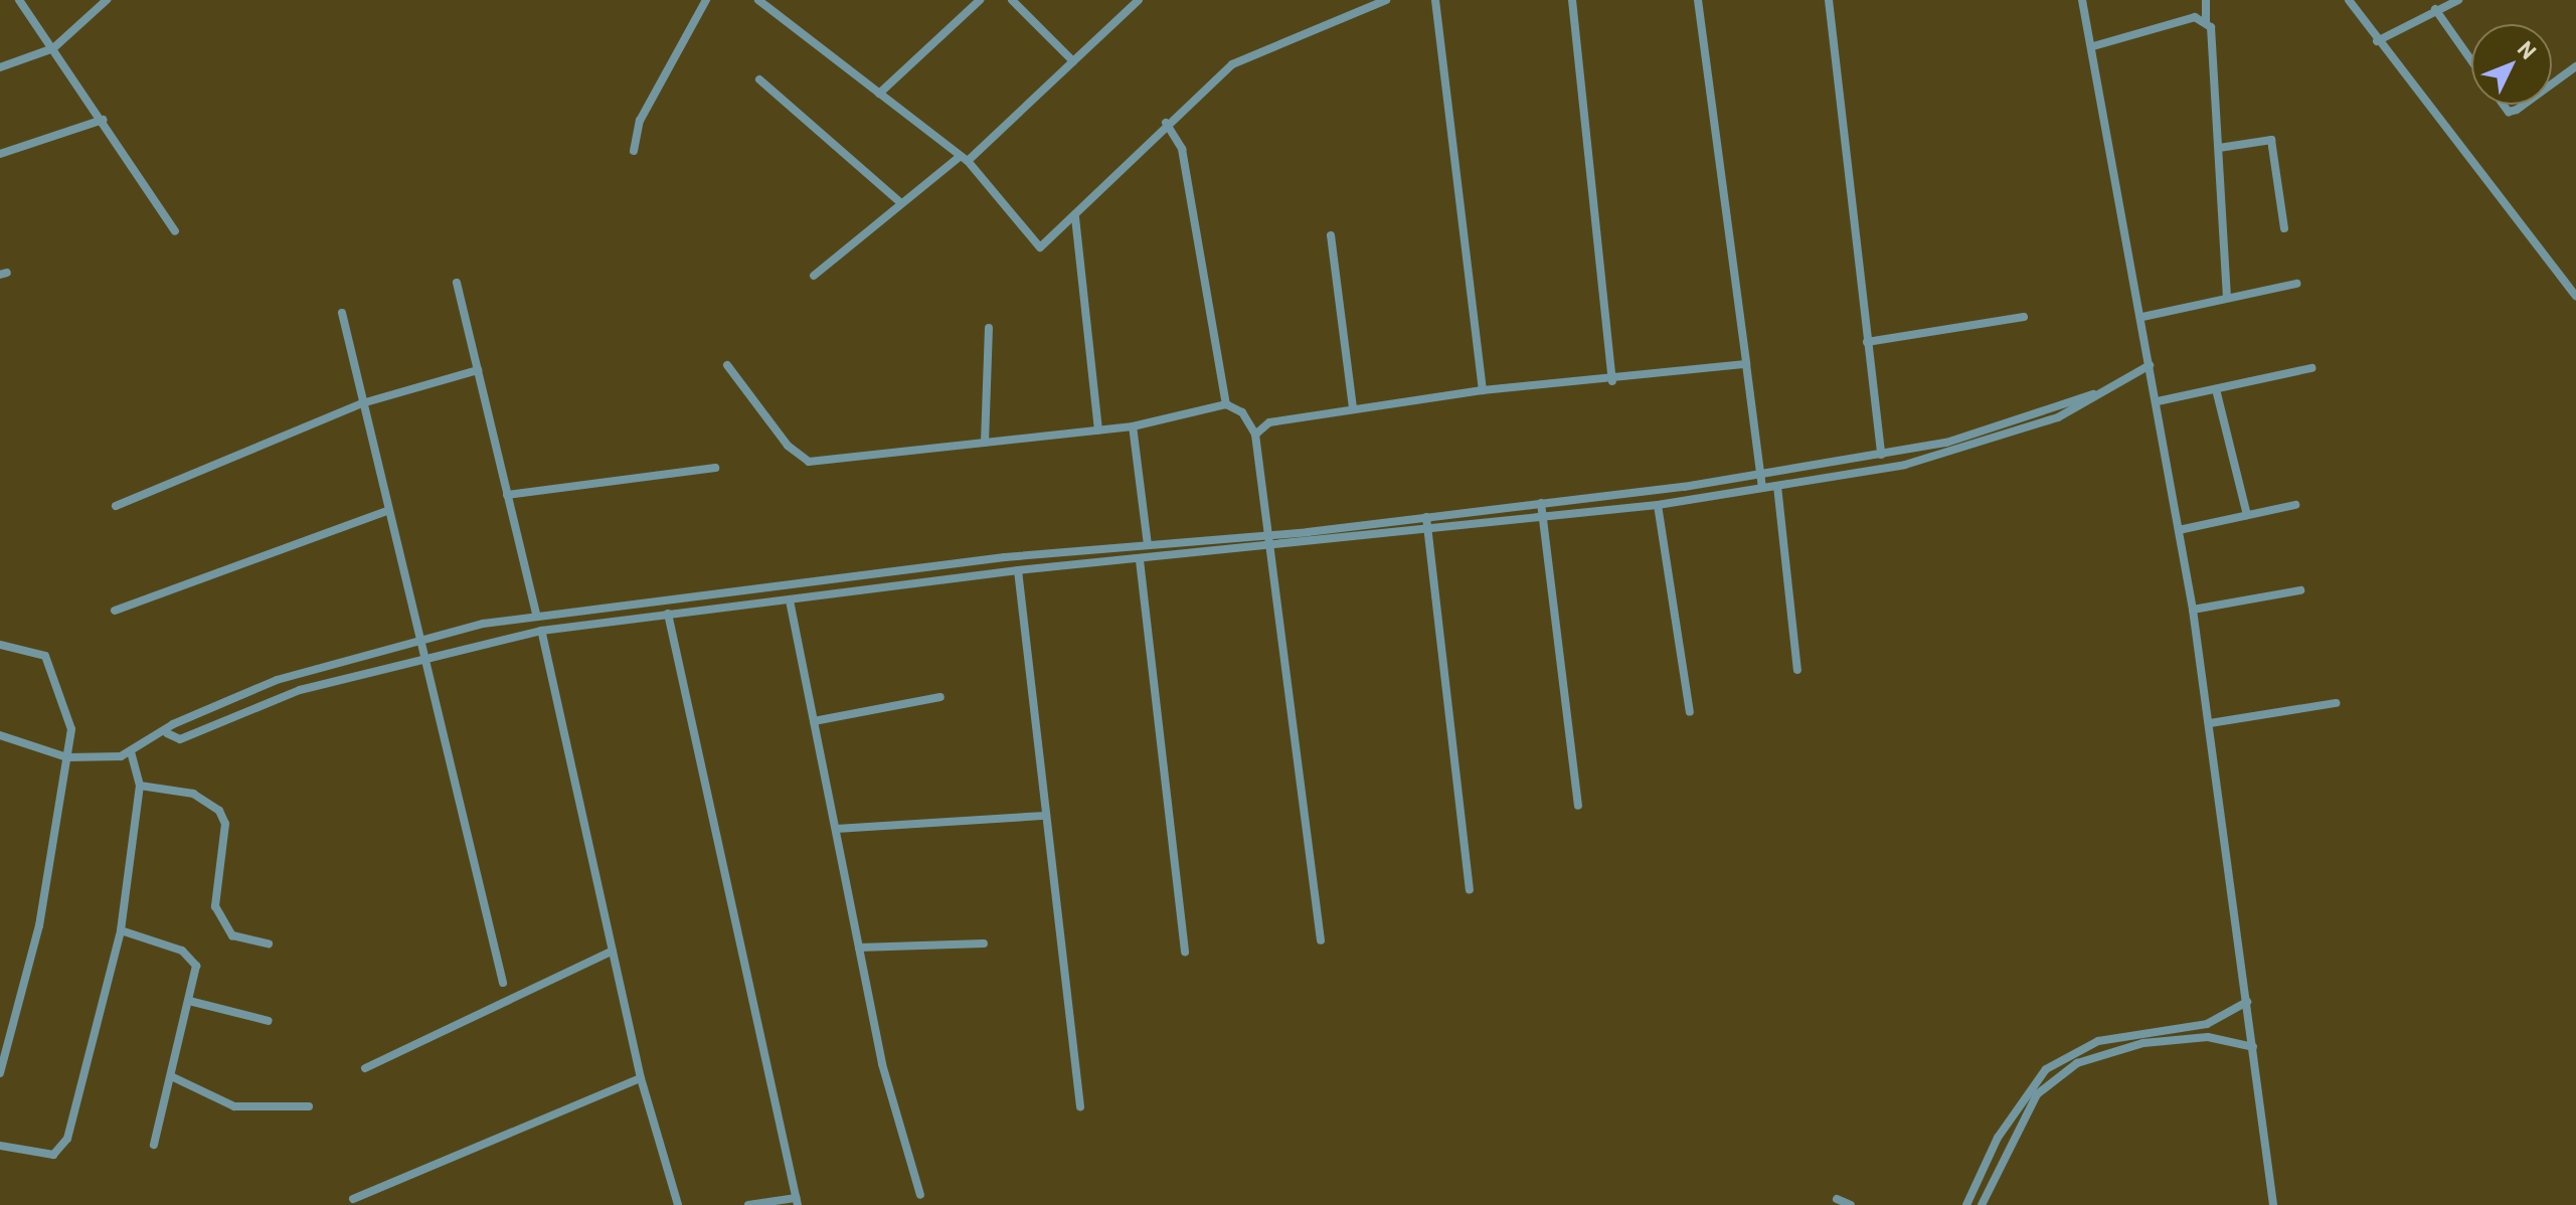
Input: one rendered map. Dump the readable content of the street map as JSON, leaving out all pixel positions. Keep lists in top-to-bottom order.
{
  "north": "top right"
}
